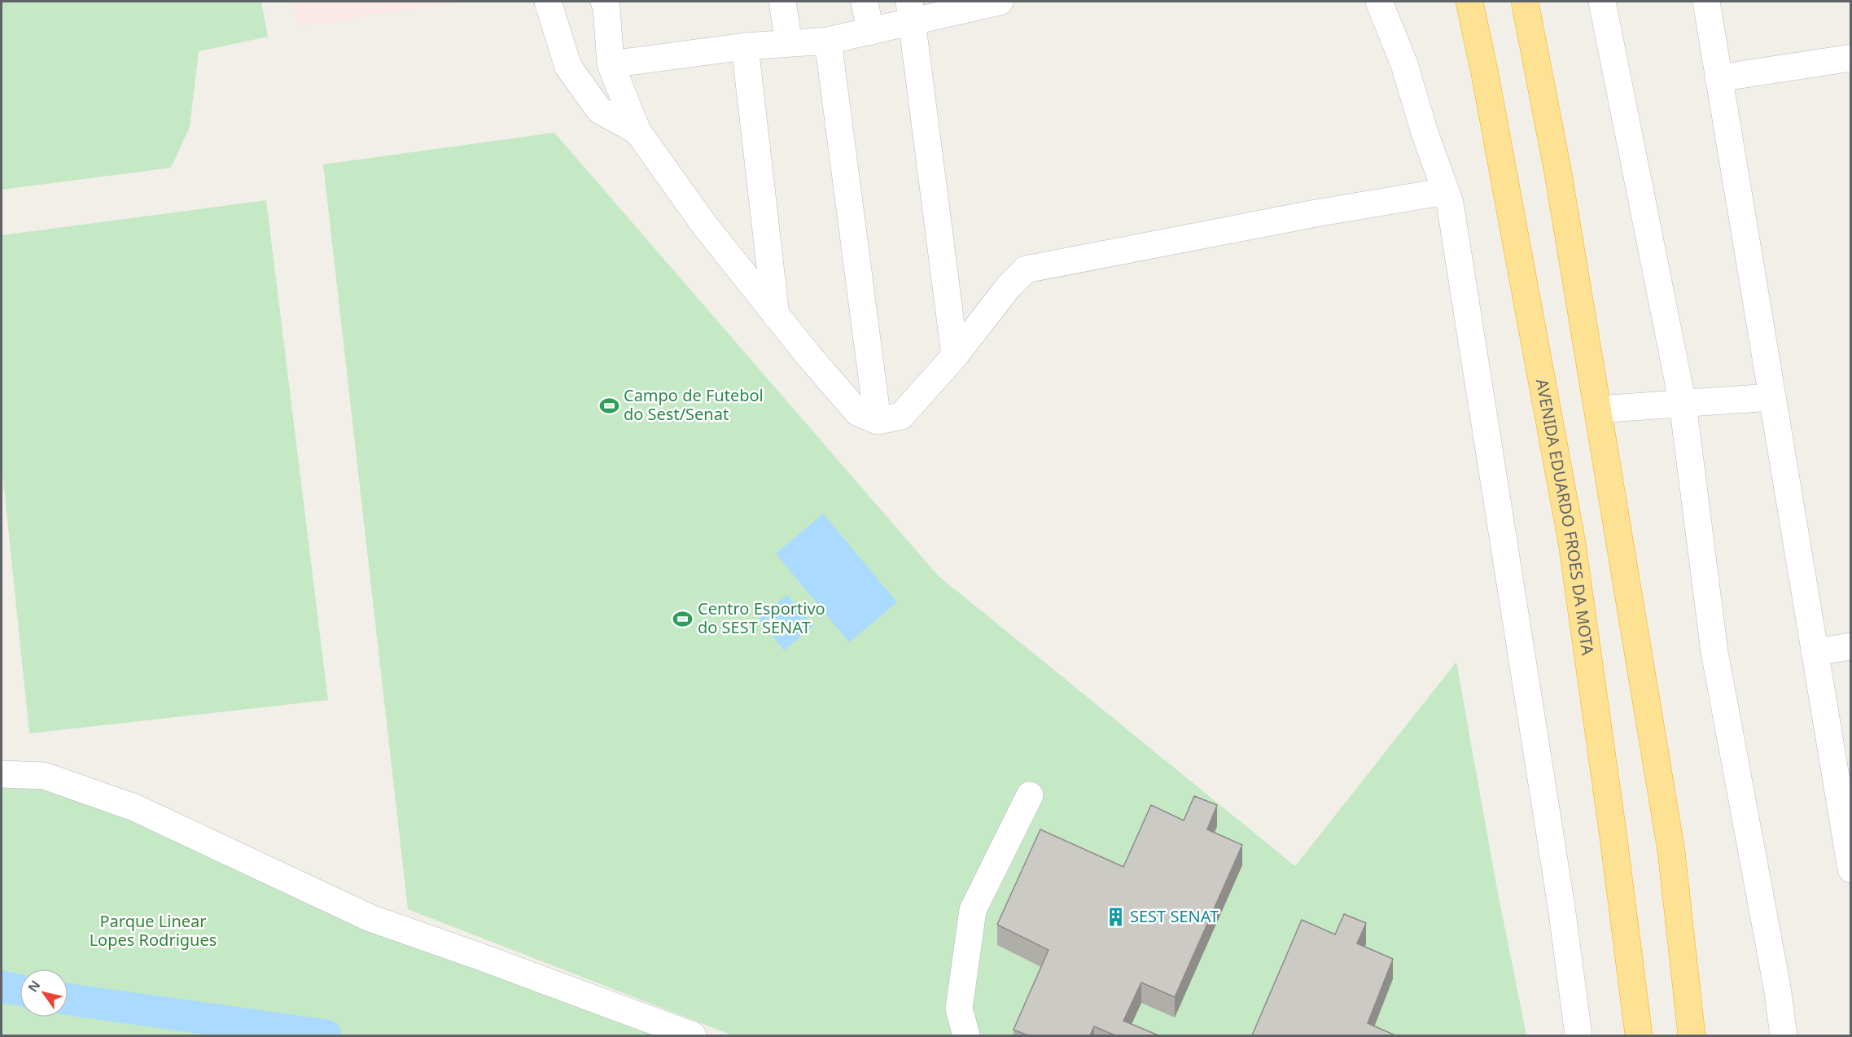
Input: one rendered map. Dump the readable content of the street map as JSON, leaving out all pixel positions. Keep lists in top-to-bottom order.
{
  "streets": {
    "highway": ["AVENIDA EDUARDO FROES DA MOTA"]
  },
  "parks": ["Parque Linear Lopes Rodrigues"],
  "places": {
    "sports": ["Campo de Futebol do Sest/Senat", "Centro Esportivo do SEST SENAT"],
    "building": ["SEST SENAT"]
  },
  "north": "top left"
}
